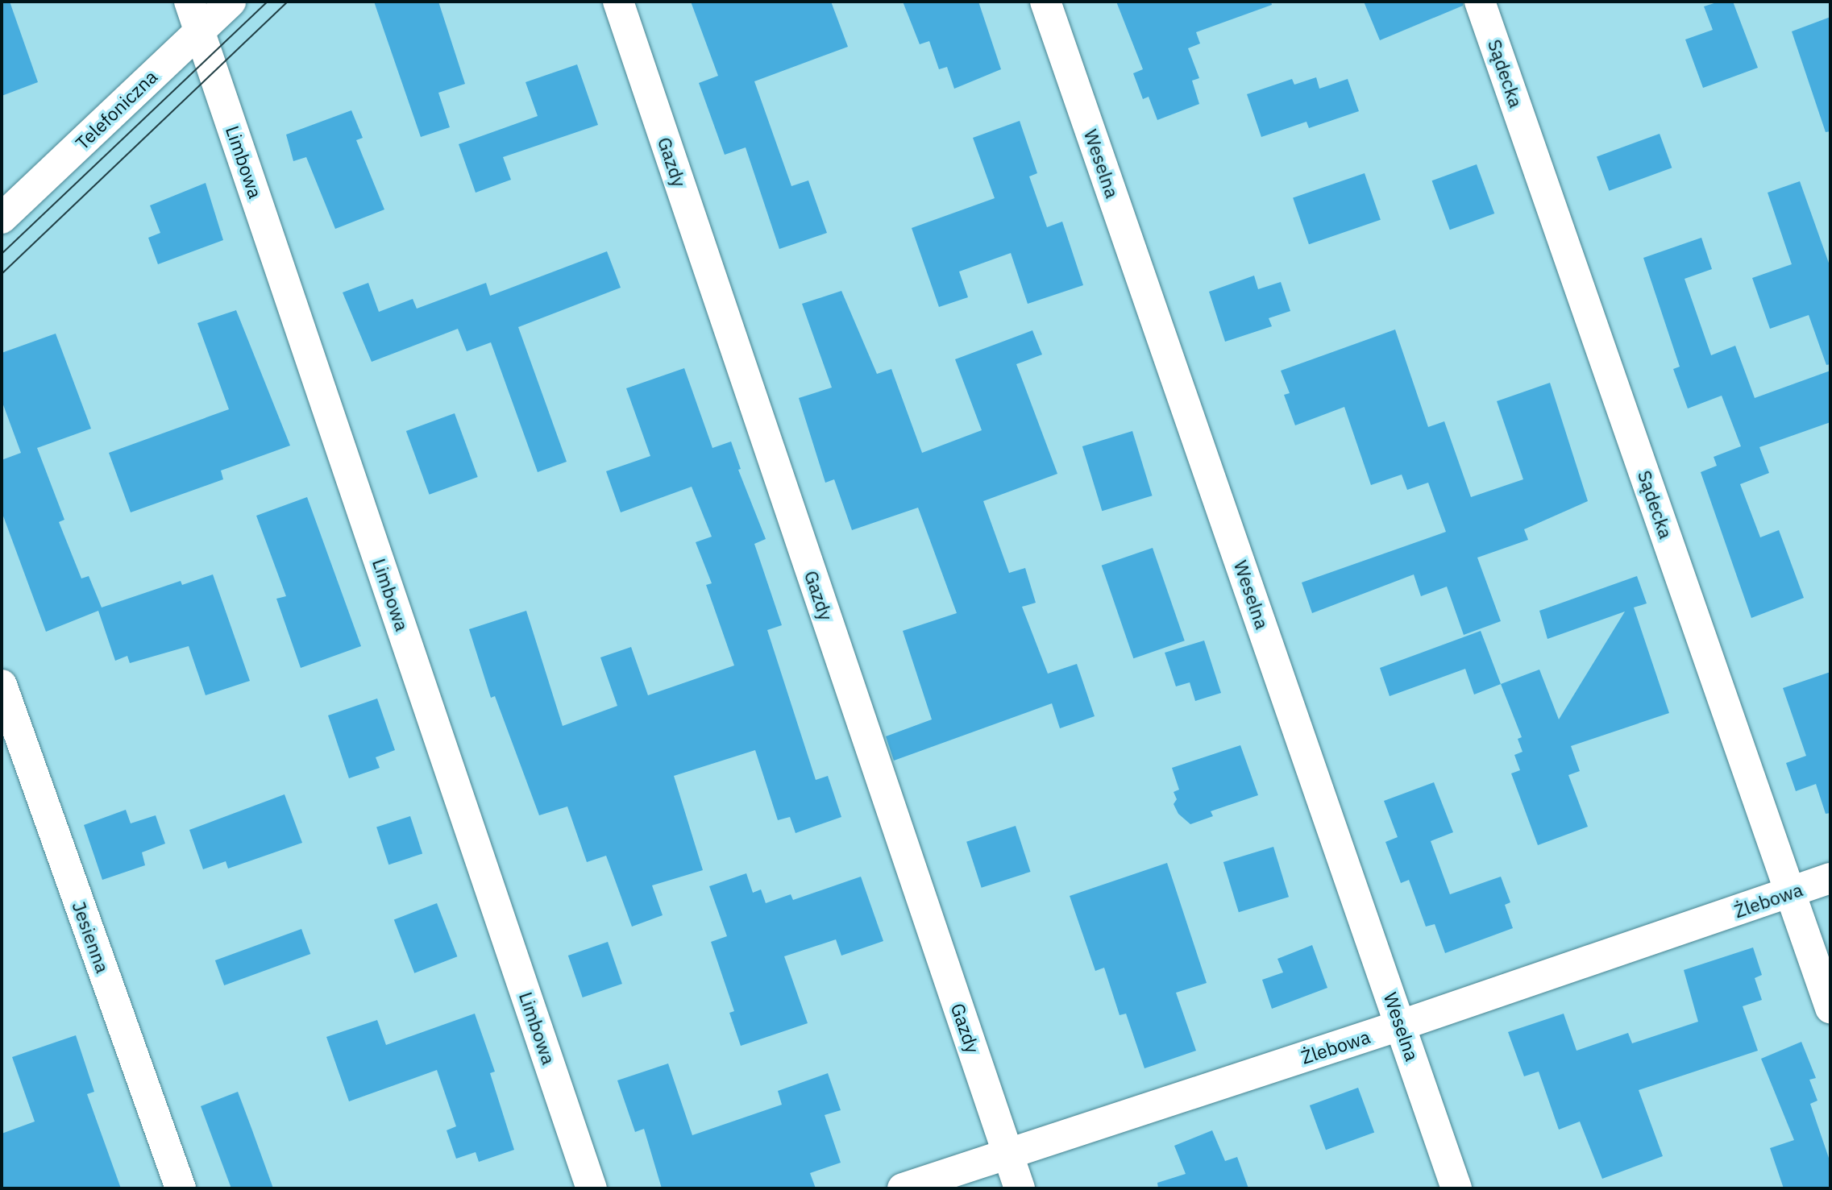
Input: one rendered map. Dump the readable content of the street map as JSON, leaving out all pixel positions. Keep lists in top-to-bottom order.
{
  "streets": {
    "street": [
      "Sądecka",
      "Telefoniczna",
      "Limbowa",
      "Gazdy",
      "Weselna",
      "Żlebowa",
      "Jesienna"
    ]
  },
  "crossings": [
    ["Sądecka", "Żlebowa"],
    ["Telefoniczna", "Limbowa"],
    ["Gazdy", "Żlebowa"],
    ["Weselna", "Żlebowa"]
  ]
}
